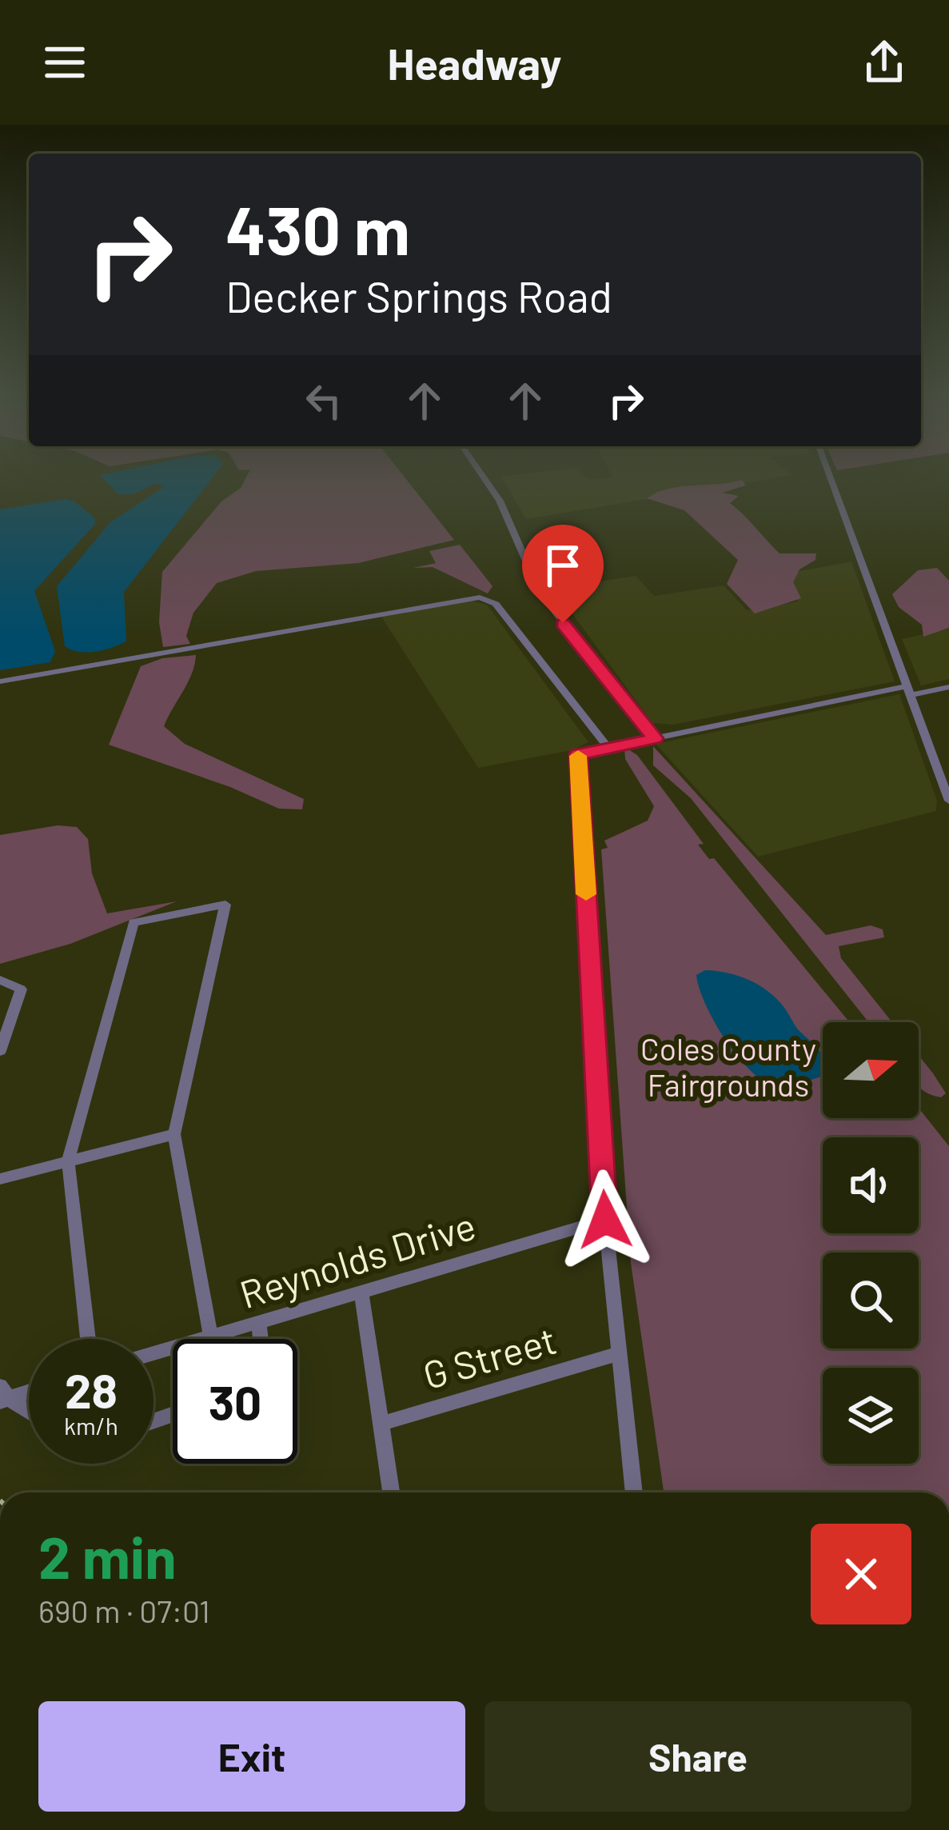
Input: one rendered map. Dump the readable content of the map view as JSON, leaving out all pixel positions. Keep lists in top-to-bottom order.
{
  "streets": {
    "street": ["Reynolds Drive", "G Street"]
  },
  "parks": ["Coles County Fairgrounds"],
  "north": "right",
  "page": {
    "header": "Headway",
    "turn": ["430 m", "Decker Springs Road"],
    "speed": "28 km/h",
    "limit": "30",
    "heading": ["2 min", "690 m · 07:01"],
    "buttons": ["Exit", "Share"]
  }
}
